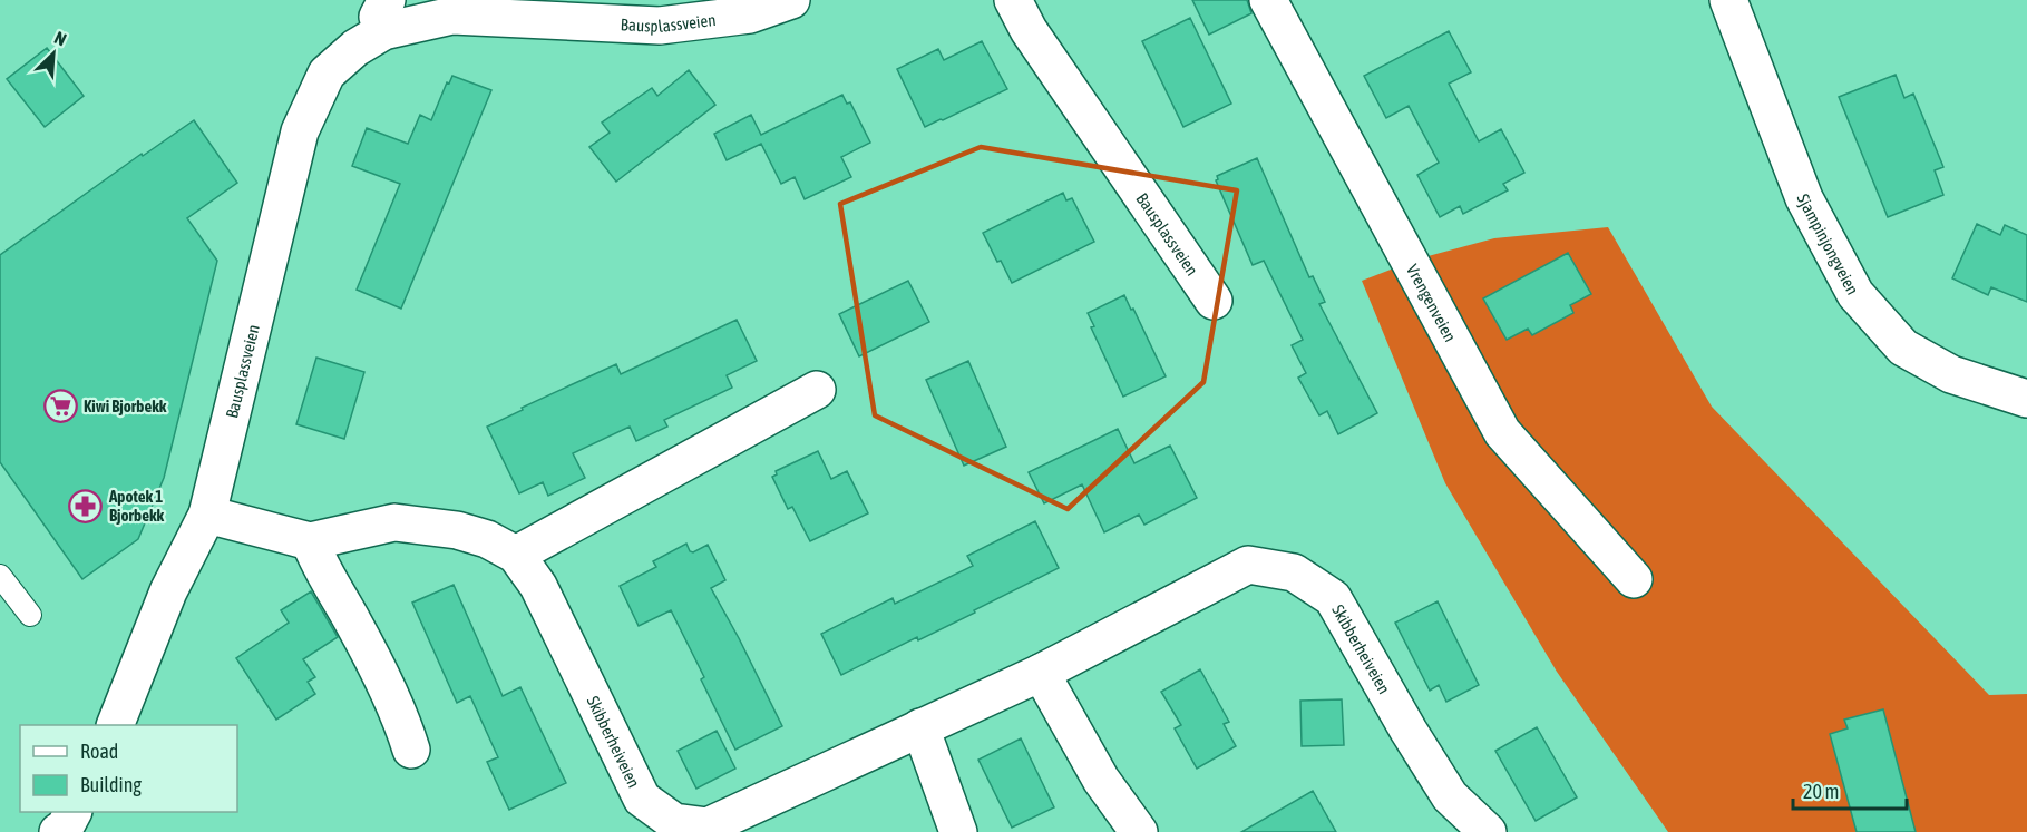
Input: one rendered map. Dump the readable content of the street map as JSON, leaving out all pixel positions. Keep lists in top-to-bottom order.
{
  "streets": {
    "street": [
      "Bausplassveien",
      "Sjampinjongveien",
      "Vrengenveien",
      "Skibberheiveien"
    ]
  },
  "crossings": [
    ["Bausplassveien", "Skibberheiveien"]
  ],
  "places": {
    "supermarket": ["Kiwi Bjorbekk"],
    "pharmacy": ["Apotek 1 Bjorbekk"]
  },
  "legend": ["Road", "Building"],
  "scale_bar": "20 m",
  "north": "top right"
}
